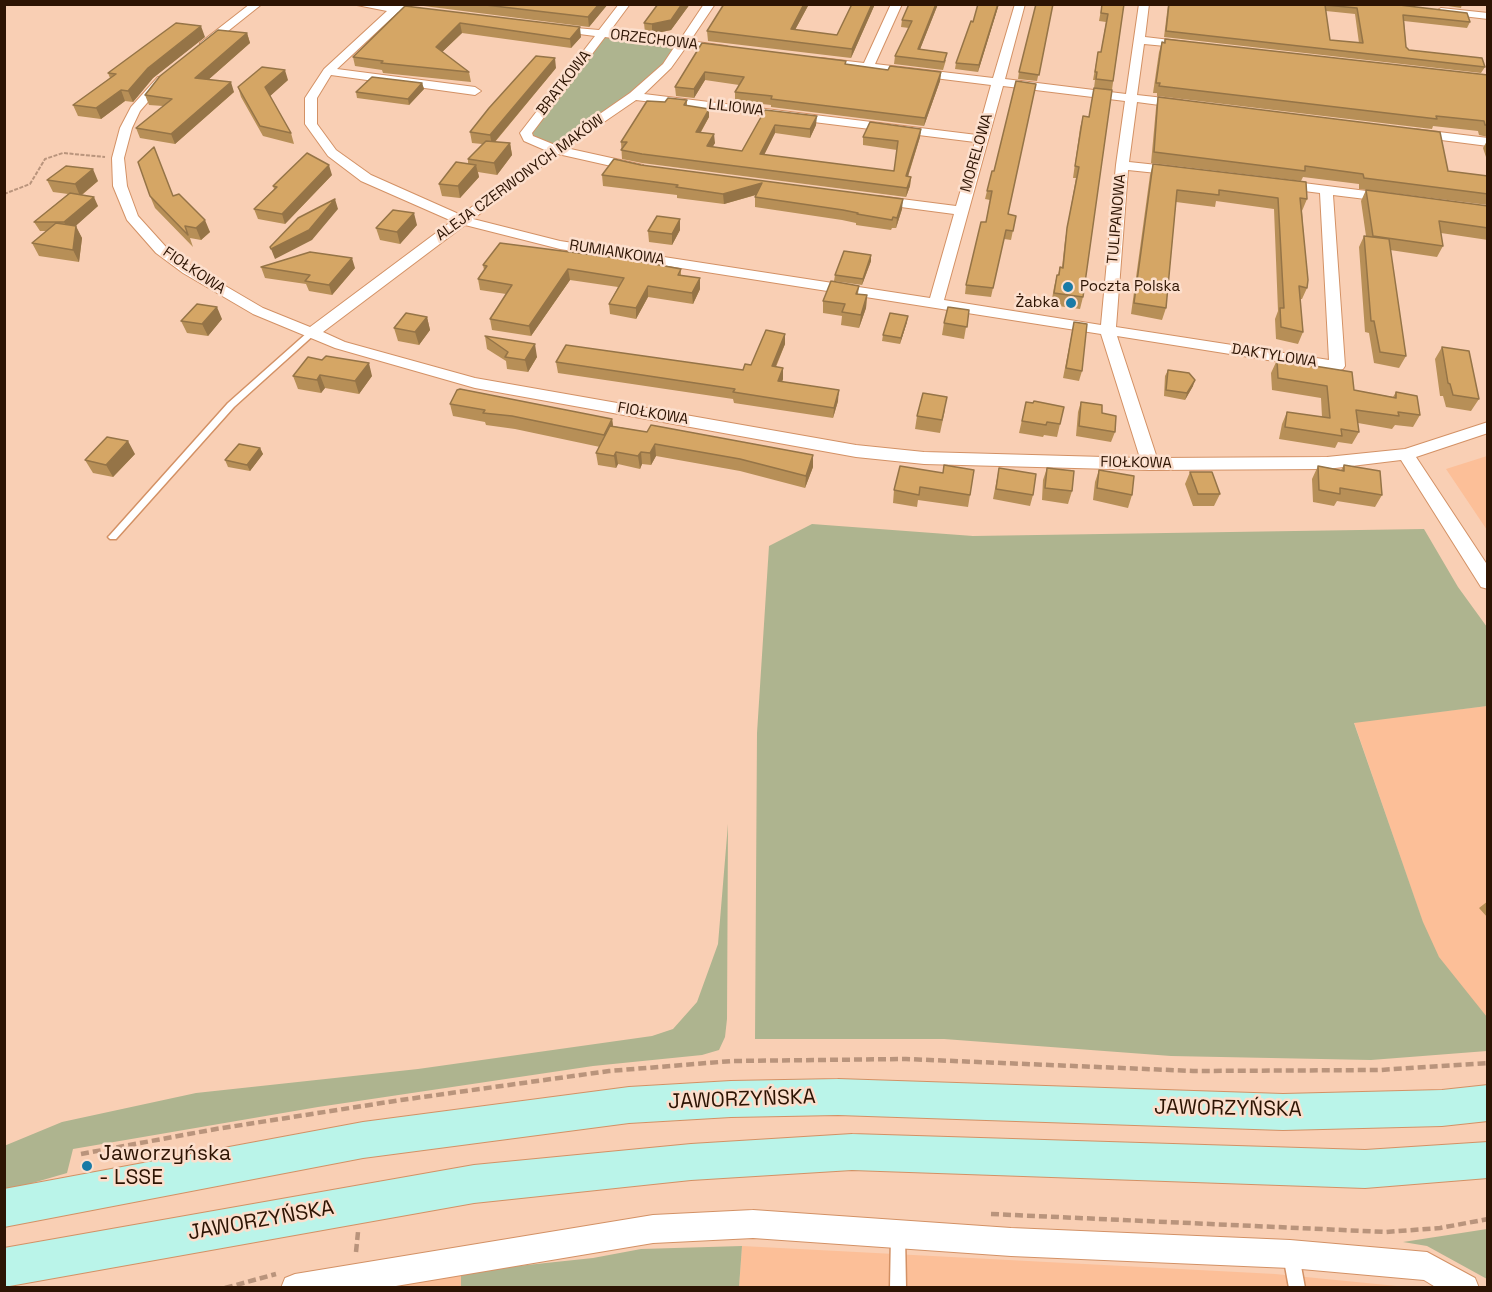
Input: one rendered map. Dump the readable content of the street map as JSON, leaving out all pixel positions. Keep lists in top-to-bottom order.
{
  "streets": {
    "main road": ["JAWORZYŃSKA"],
    "street": [
      "ORZECHOWA",
      "BRATKOWA",
      "LILIOWA",
      "MORELOWA",
      "ALEJA CZERWONYCH MAKÓW",
      "TULIPANOWA",
      "RUMIANKOWA",
      "FIOŁKOWA",
      "DAKTYLOWA"
    ]
  },
  "crossings": [
    ["ORZECHOWA", "BRATKOWA"],
    ["ORZECHOWA", "ALEJA CZERWONYCH MAKÓW"],
    ["BRATKOWA", "ALEJA CZERWONYCH MAKÓW"],
    ["LILIOWA", "MORELOWA"],
    ["LILIOWA", "ALEJA CZERWONYCH MAKÓW"],
    ["MORELOWA", "RUMIANKOWA"],
    ["ALEJA CZERWONYCH MAKÓW", "RUMIANKOWA"],
    ["ALEJA CZERWONYCH MAKÓW", "FIOŁKOWA"],
    ["TULIPANOWA", "RUMIANKOWA"],
    ["TULIPANOWA", "FIOŁKOWA"],
    ["TULIPANOWA", "DAKTYLOWA"],
    ["RUMIANKOWA", "DAKTYLOWA"]
  ],
  "places": ["Poczta Polska", "Żabka", "Jaworzyńska - LSSE"]
}
